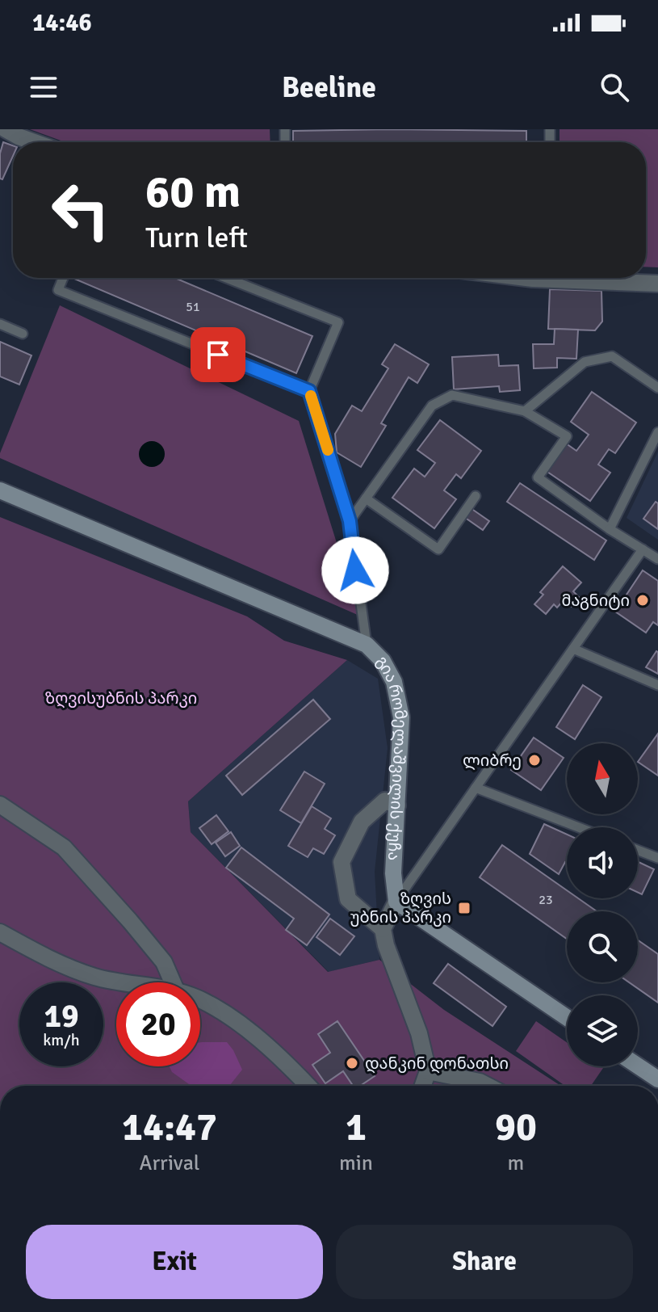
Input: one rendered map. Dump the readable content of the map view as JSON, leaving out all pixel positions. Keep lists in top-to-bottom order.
{
  "streets": {
    "street": ["გია რომელაშვილის ქუჩა"]
  },
  "parks": ["ზღვისუბნის პარკი"],
  "places": {
    "other": ["მაგნიტი", "ლიბრე", "დანკინ დონათსი"],
    "transit": ["ზღვის უბნის პარკი"]
  },
  "house_numbers": ["51", "23"],
  "north": "top",
  "page": {
    "status": "14:46",
    "header": "Beeline",
    "turn": ["60 m", "Turn left"],
    "speed": "19 km/h",
    "limit": "20",
    "eta": [
      "14:47",
      "Arrival",
      "1",
      "min",
      "90",
      "m"
    ],
    "buttons": ["Exit", "Share"]
  }
}
